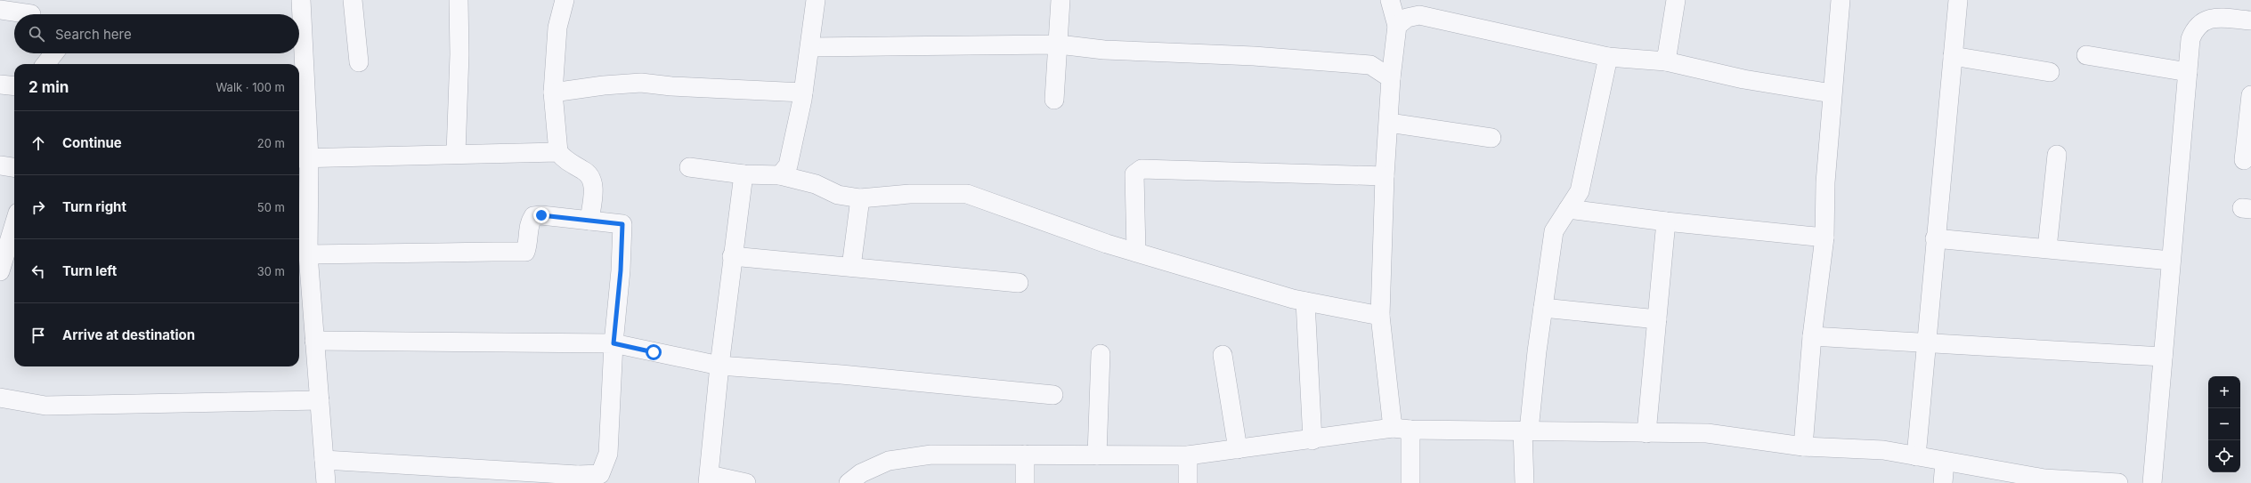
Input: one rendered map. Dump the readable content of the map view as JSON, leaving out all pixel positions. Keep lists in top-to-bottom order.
{
  "page": {
    "search": "Search here",
    "heading": ["2 min", "Walk · 100 m"],
    "list": [
      ["Continue", "20 m"],
      ["Turn right", "50 m"],
      ["Turn left", "30 m"],
      "Arrive at destination"
    ],
    "map_buttons": ["+", "−"]
  }
}
